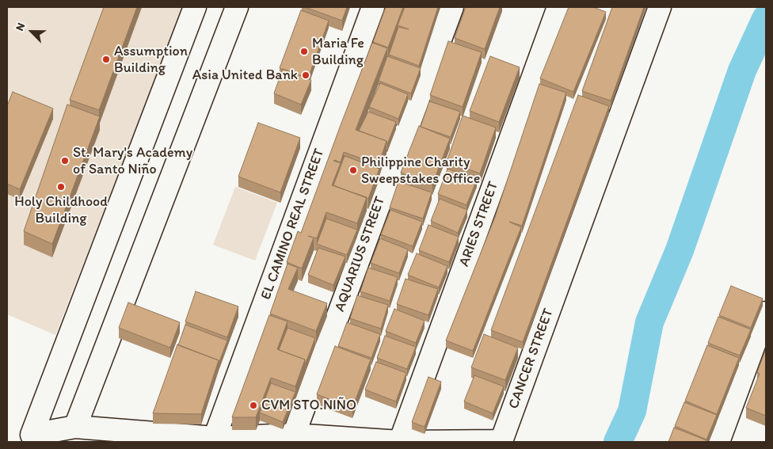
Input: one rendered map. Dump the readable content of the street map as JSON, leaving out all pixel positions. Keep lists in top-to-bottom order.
{
  "streets": {
    "street": [
      "EL CAMINO REAL STREET",
      "ARIES STREET",
      "AQUARIUS STREET",
      "CANCER STREET"
    ]
  },
  "crossings": [
    ["EL CAMINO REAL STREET", "CANCER STREET"],
    ["ARIES STREET", "CANCER STREET"],
    ["AQUARIUS STREET", "CANCER STREET"]
  ],
  "places": [
    "Maria Fe Building",
    "Assumption Building",
    "Asia United Bank",
    "St. Mary's Academy of Santo Niño",
    "Philippine Charity Sweepstakes Office",
    "Holy Childhood Building",
    "CVM STO.NIÑO"
  ],
  "north": "top left"
}
